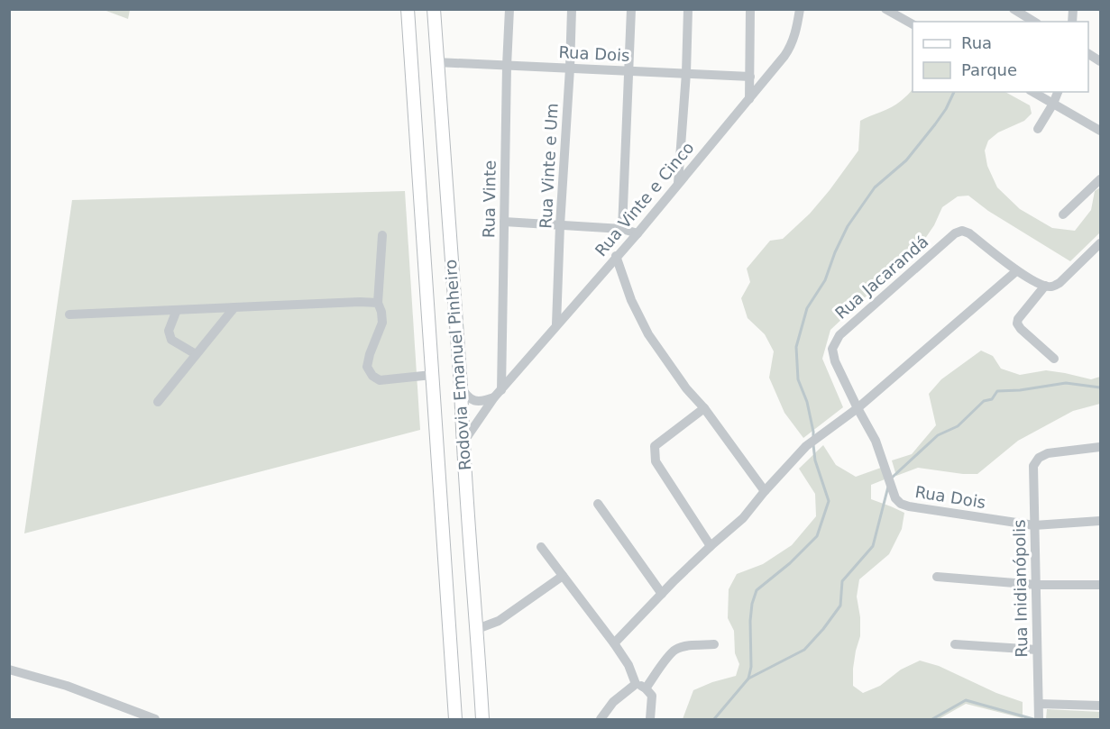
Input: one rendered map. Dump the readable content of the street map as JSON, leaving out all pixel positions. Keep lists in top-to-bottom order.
{
  "streets": {
    "main road": ["Rodovia Emanuel Pinheiro"],
    "street": [
      "Rua Dois",
      "Rua Vinte e Um",
      "Rua Vinte",
      "Rua Vinte e Cinco",
      "Rua Jacarandá",
      "Rua Inidianópolis"
    ]
  },
  "crossings": [
    ["Rua Dois", "Rua Vinte e Um"],
    ["Rua Dois", "Rua Vinte"],
    ["Rua Dois", "Rua Jacarandá"],
    ["Rua Dois", "Rodovia Emanuel Pinheiro"],
    ["Rua Dois", "Rua Inidianópolis"],
    ["Rua Vinte e Um", "Rua Vinte e Cinco"],
    ["Rua Vinte", "Rua Vinte e Cinco"],
    ["Rua Vinte e Cinco", "Rodovia Emanuel Pinheiro"]
  ],
  "legend": ["Rua", "Parque"]
}
